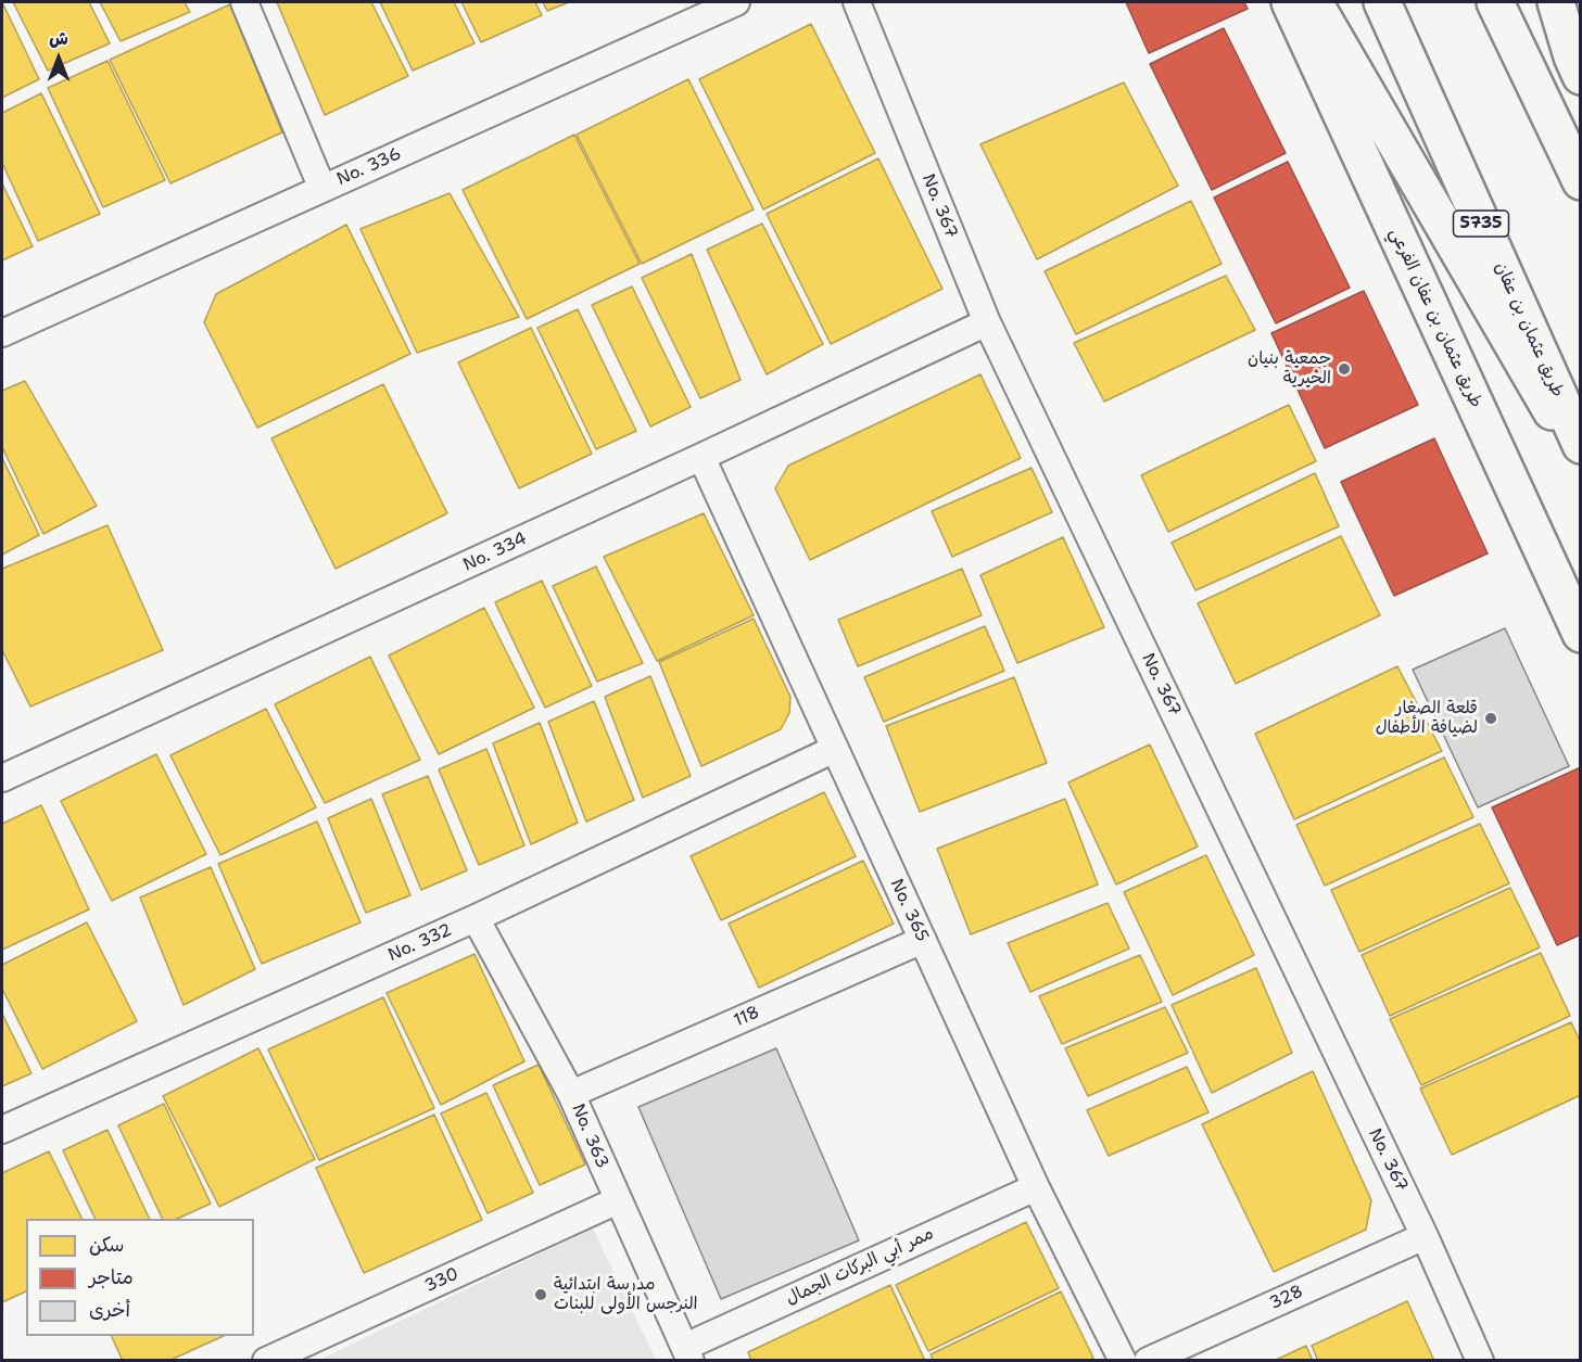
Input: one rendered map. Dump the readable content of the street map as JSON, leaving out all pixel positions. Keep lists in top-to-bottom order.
{
  "streets": {
    "main road": ["5735", "طريق عثمان بن عفان الفرعي", "طريق عثمان بن عفان"],
    "street": [
      "No. 336",
      "No. 367",
      "No. 334",
      "No. 365",
      "No. 332",
      "118",
      "No. 363",
      "ممر أبي البركات الجمال",
      "330",
      "328"
    ]
  },
  "crossings": [
    ["No. 367", "No. 334"],
    ["No. 367", "328"],
    ["No. 334", "No. 365"],
    ["No. 365", "No. 332"],
    ["No. 365", "118"],
    ["No. 365", "ممر أبي البركات الجمال"],
    ["No. 332", "No. 363"],
    ["118", "No. 363"],
    ["No. 363", "ممر أبي البركات الجمال"],
    ["No. 363", "330"]
  ],
  "places": ["جمعية بنيان الخيرية", "قلعة الصغار لضيافة الأطفال", "مدرسة ابتدائية النرجس الأولى للبنات"],
  "legend": ["سكن", "متاجر", "أخرى"],
  "north": "top"
}
